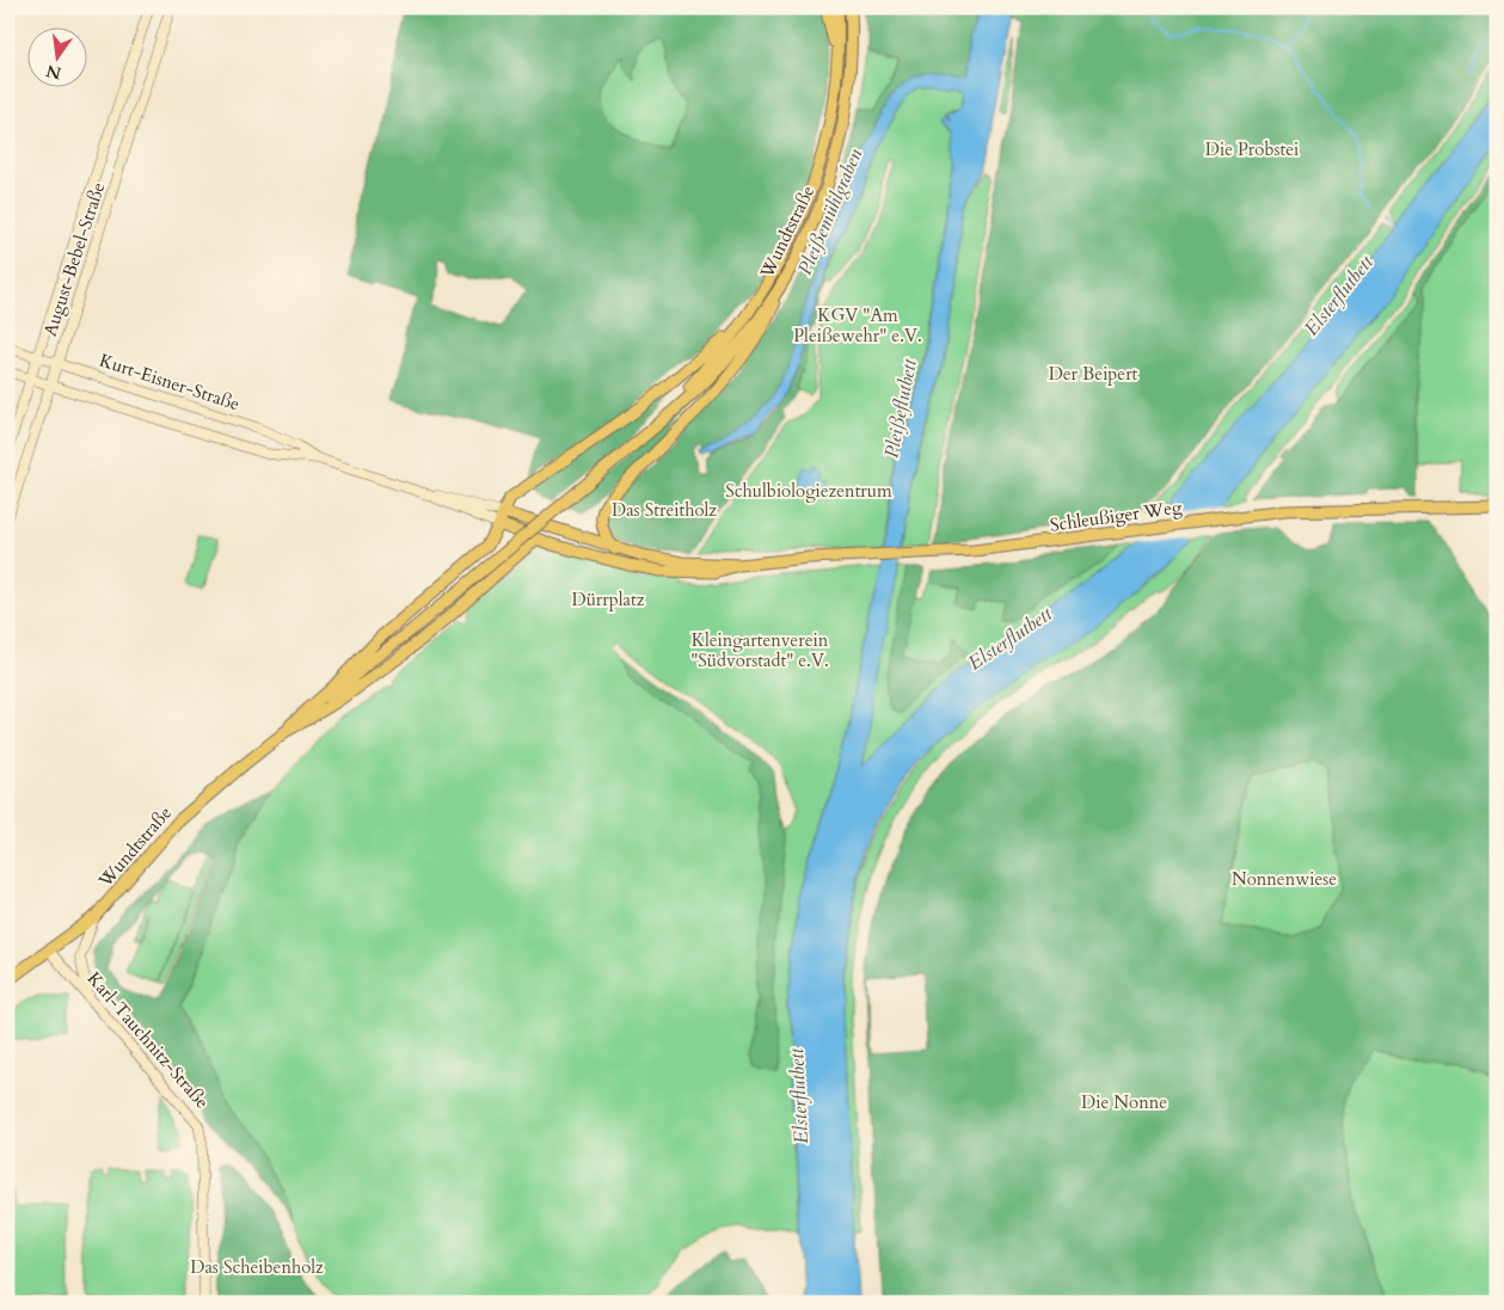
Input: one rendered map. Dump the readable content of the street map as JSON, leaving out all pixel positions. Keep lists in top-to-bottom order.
{
  "streets": {
    "main road": [
      "Wundtstraße",
      "August-Bebel-Straße",
      "Kurt-Eisner-Straße",
      "Schleußiger Weg",
      "Karl-Tauchnitz-Straße"
    ]
  },
  "crossings": [
    ["Wundtstraße", "Karl-Tauchnitz-Straße"],
    ["August-Bebel-Straße", "Kurt-Eisner-Straße"],
    ["Kurt-Eisner-Straße", "Schleußiger Weg"]
  ],
  "water": ["Pleißemühlgraben", "Elsterflutbett", "Pleißeflutbett"],
  "parks": [
    "Die Probstei",
    "KGV \"Am Pleißewehr\" e.V.",
    "Der Beipert",
    "Schulbiologiezentrum",
    "Das Streitholz",
    "Dürrplatz",
    "Kleingartenverein \"Südvorstadt\" e.V.",
    "Nonnenwiese",
    "Die Nonne",
    "Das Scheibenholz"
  ],
  "north": "bottom"
}
